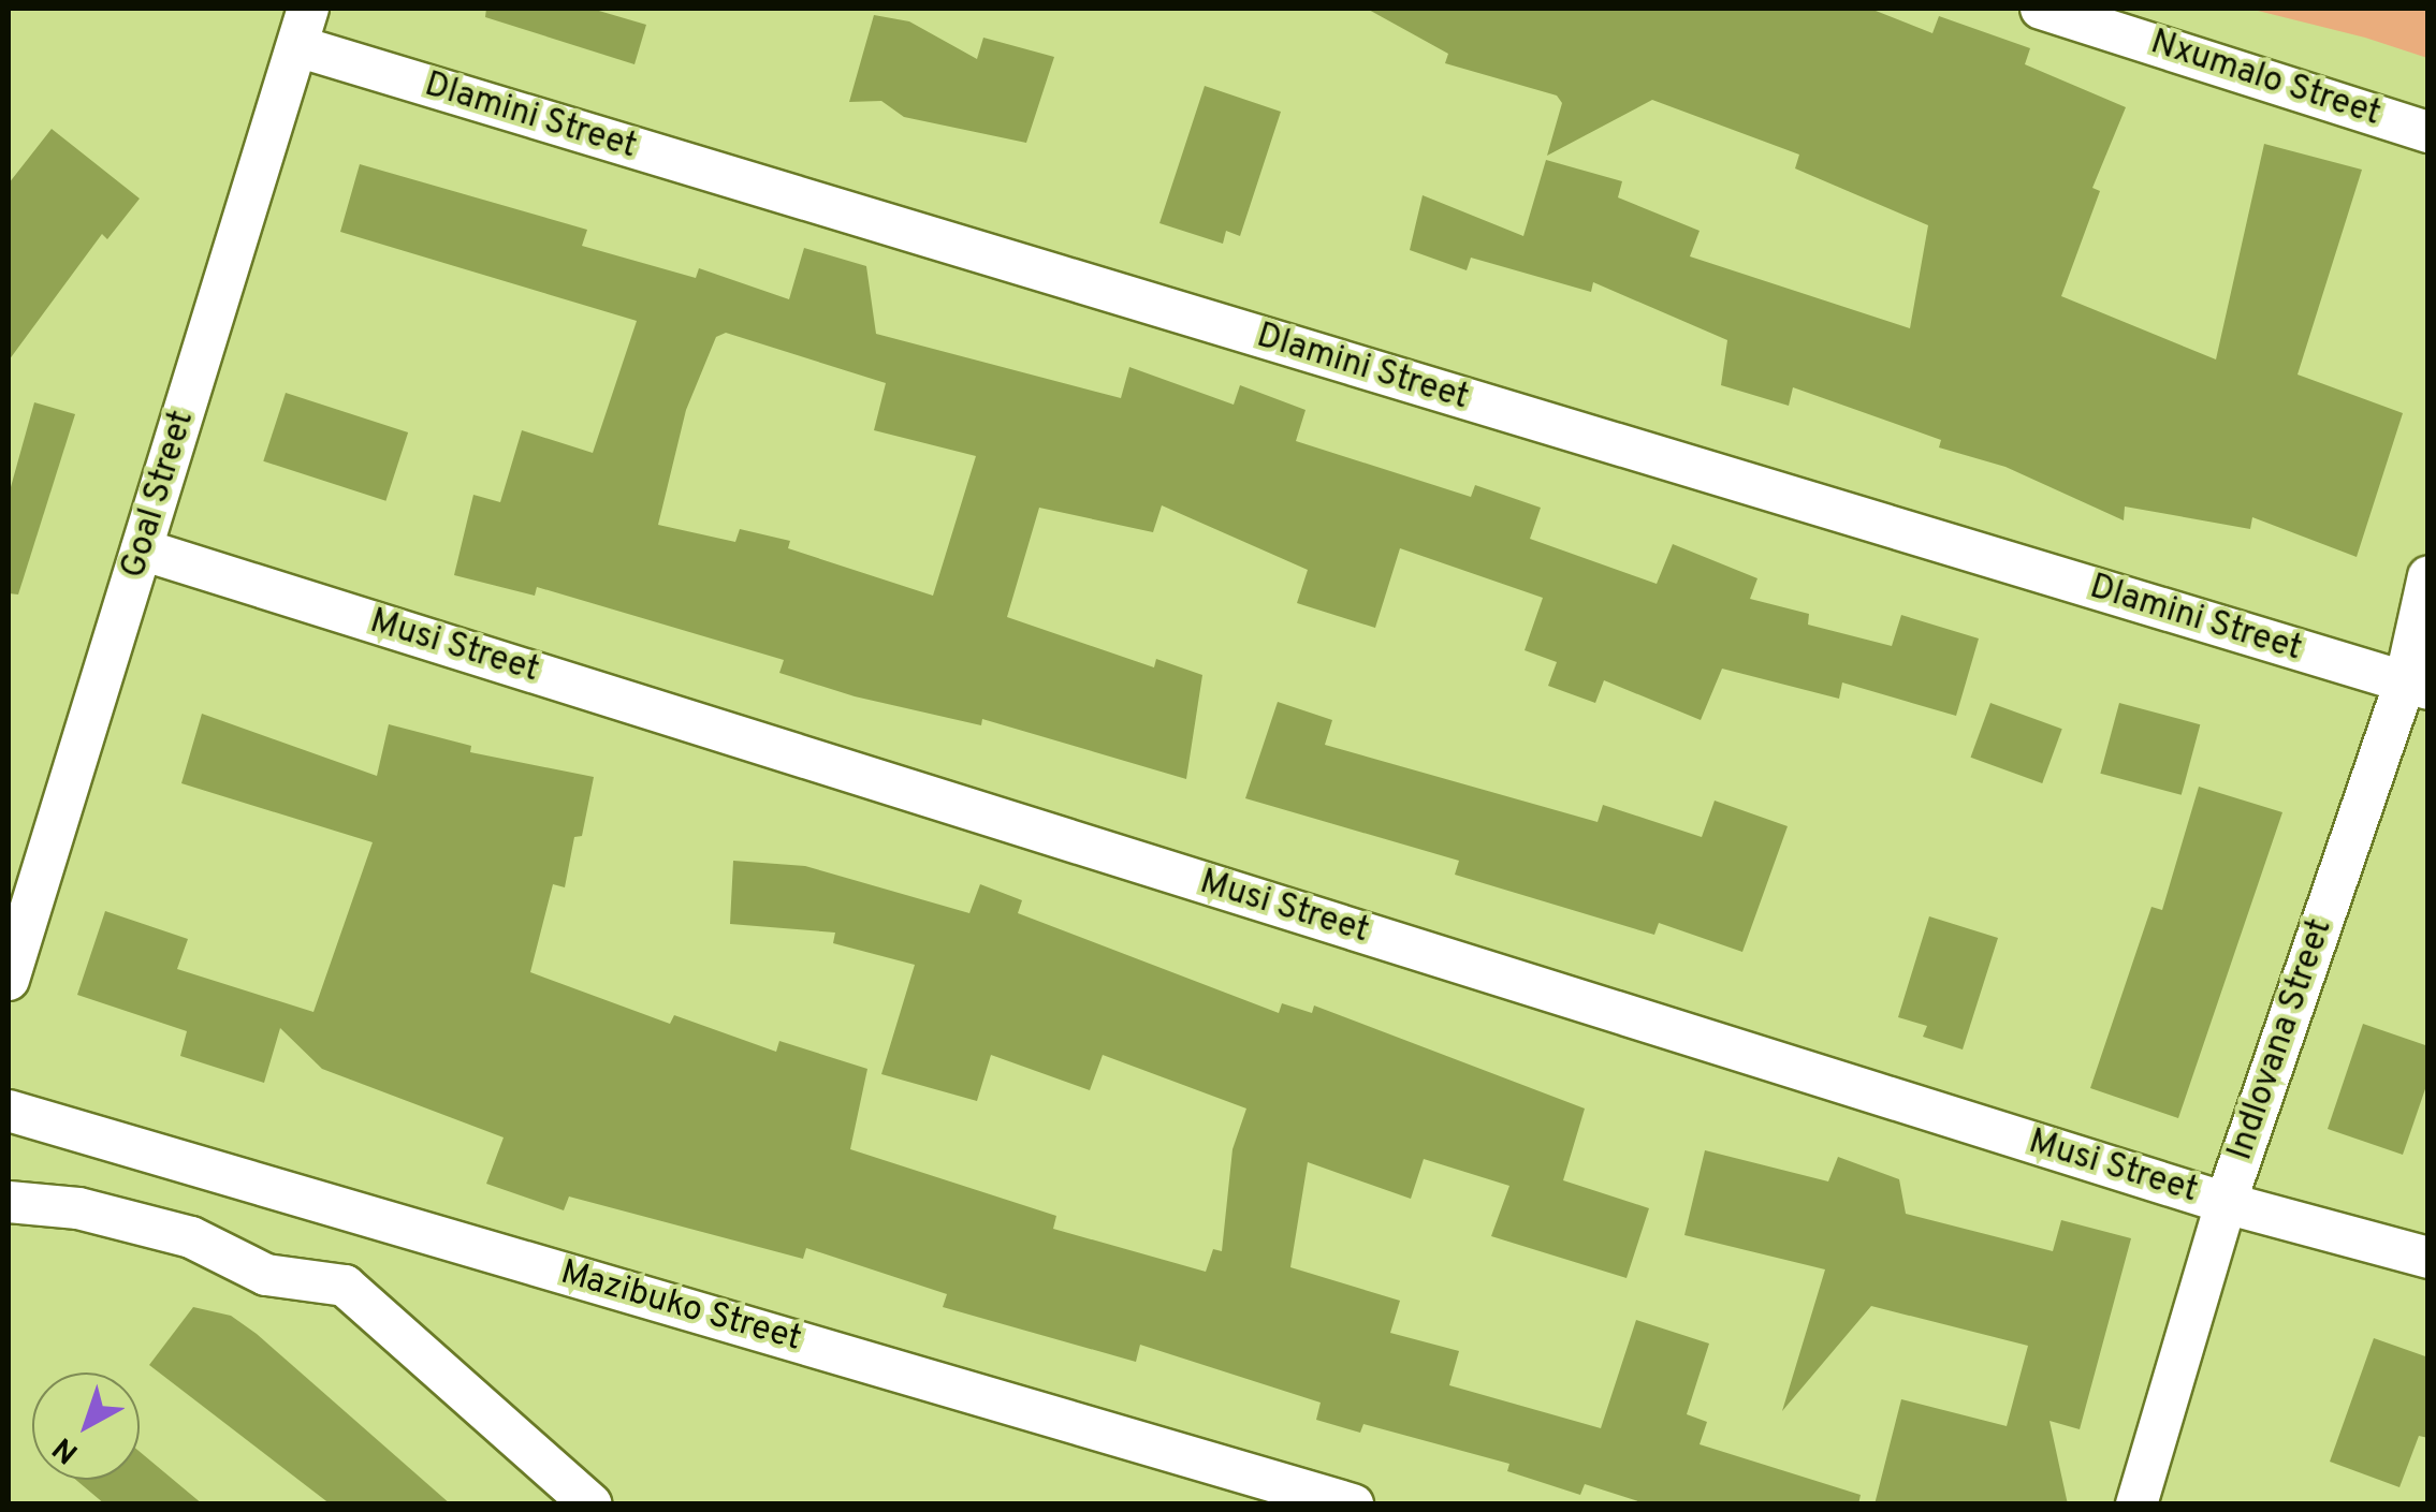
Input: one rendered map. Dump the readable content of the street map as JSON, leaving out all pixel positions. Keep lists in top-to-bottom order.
{
  "streets": {
    "street": [
      "Nxumalo Street",
      "Dlamini Street",
      "Goal Street",
      "Musi Street",
      "Indlovana Street",
      "Mazibuko Street"
    ]
  },
  "crossings": [
    ["Dlamini Street", "Goal Street"],
    ["Dlamini Street", "Indlovana Street"],
    ["Goal Street", "Musi Street"],
    ["Musi Street", "Indlovana Street"]
  ],
  "north": "bottom left"
}
